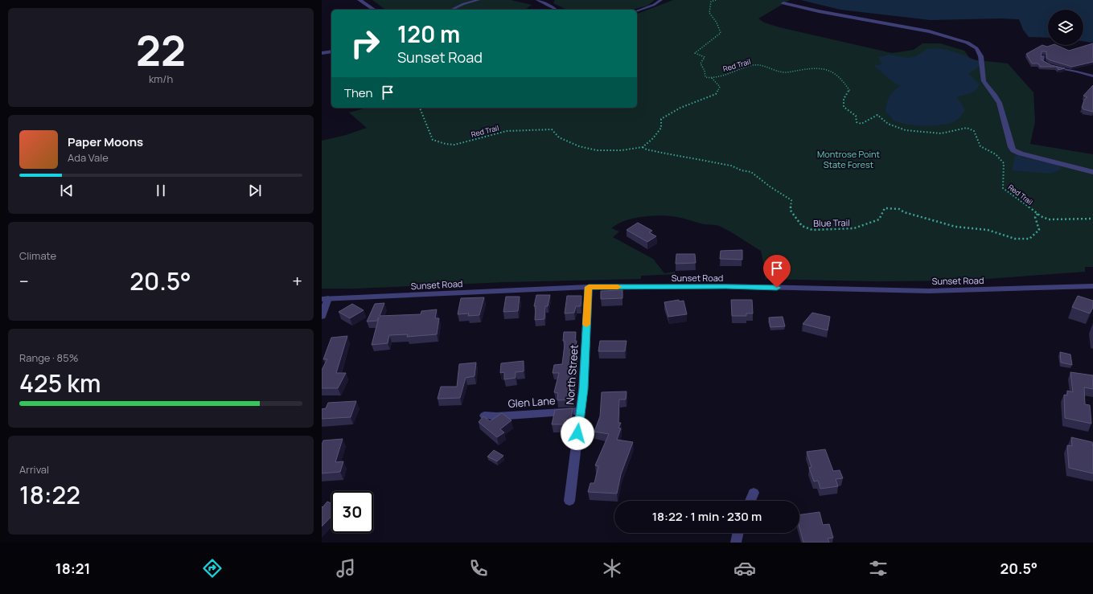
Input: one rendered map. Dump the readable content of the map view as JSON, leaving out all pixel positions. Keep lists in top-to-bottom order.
{
  "streets": {
    "street": ["Sunset Road", "North Street", "Glen Lane"],
    "path": ["Red Trail", "Blue Trail"]
  },
  "crossings": [
    ["Red Trail", "Blue Trail"],
    ["Sunset Road", "North Street"],
    ["North Street", "Glen Lane"]
  ],
  "parks": ["Montrose Point State Forest"],
  "page": {
    "tile": [
      ["22", "km/h"],
      "Climate",
      ["Range · 85%", "425 km"],
      ["Arrival", "18:22"]
    ],
    "turn": ["120 m", "Sunset Road"],
    "then": "Then",
    "song": ["Paper Moons", "Ada Vale"],
    "heat": ["−", "20.5°", "+"],
    "limit": "30",
    "trip": "18:22 · 1 min · 230 m",
    "tabs": ["18:21", "20.5°"]
  }
}
